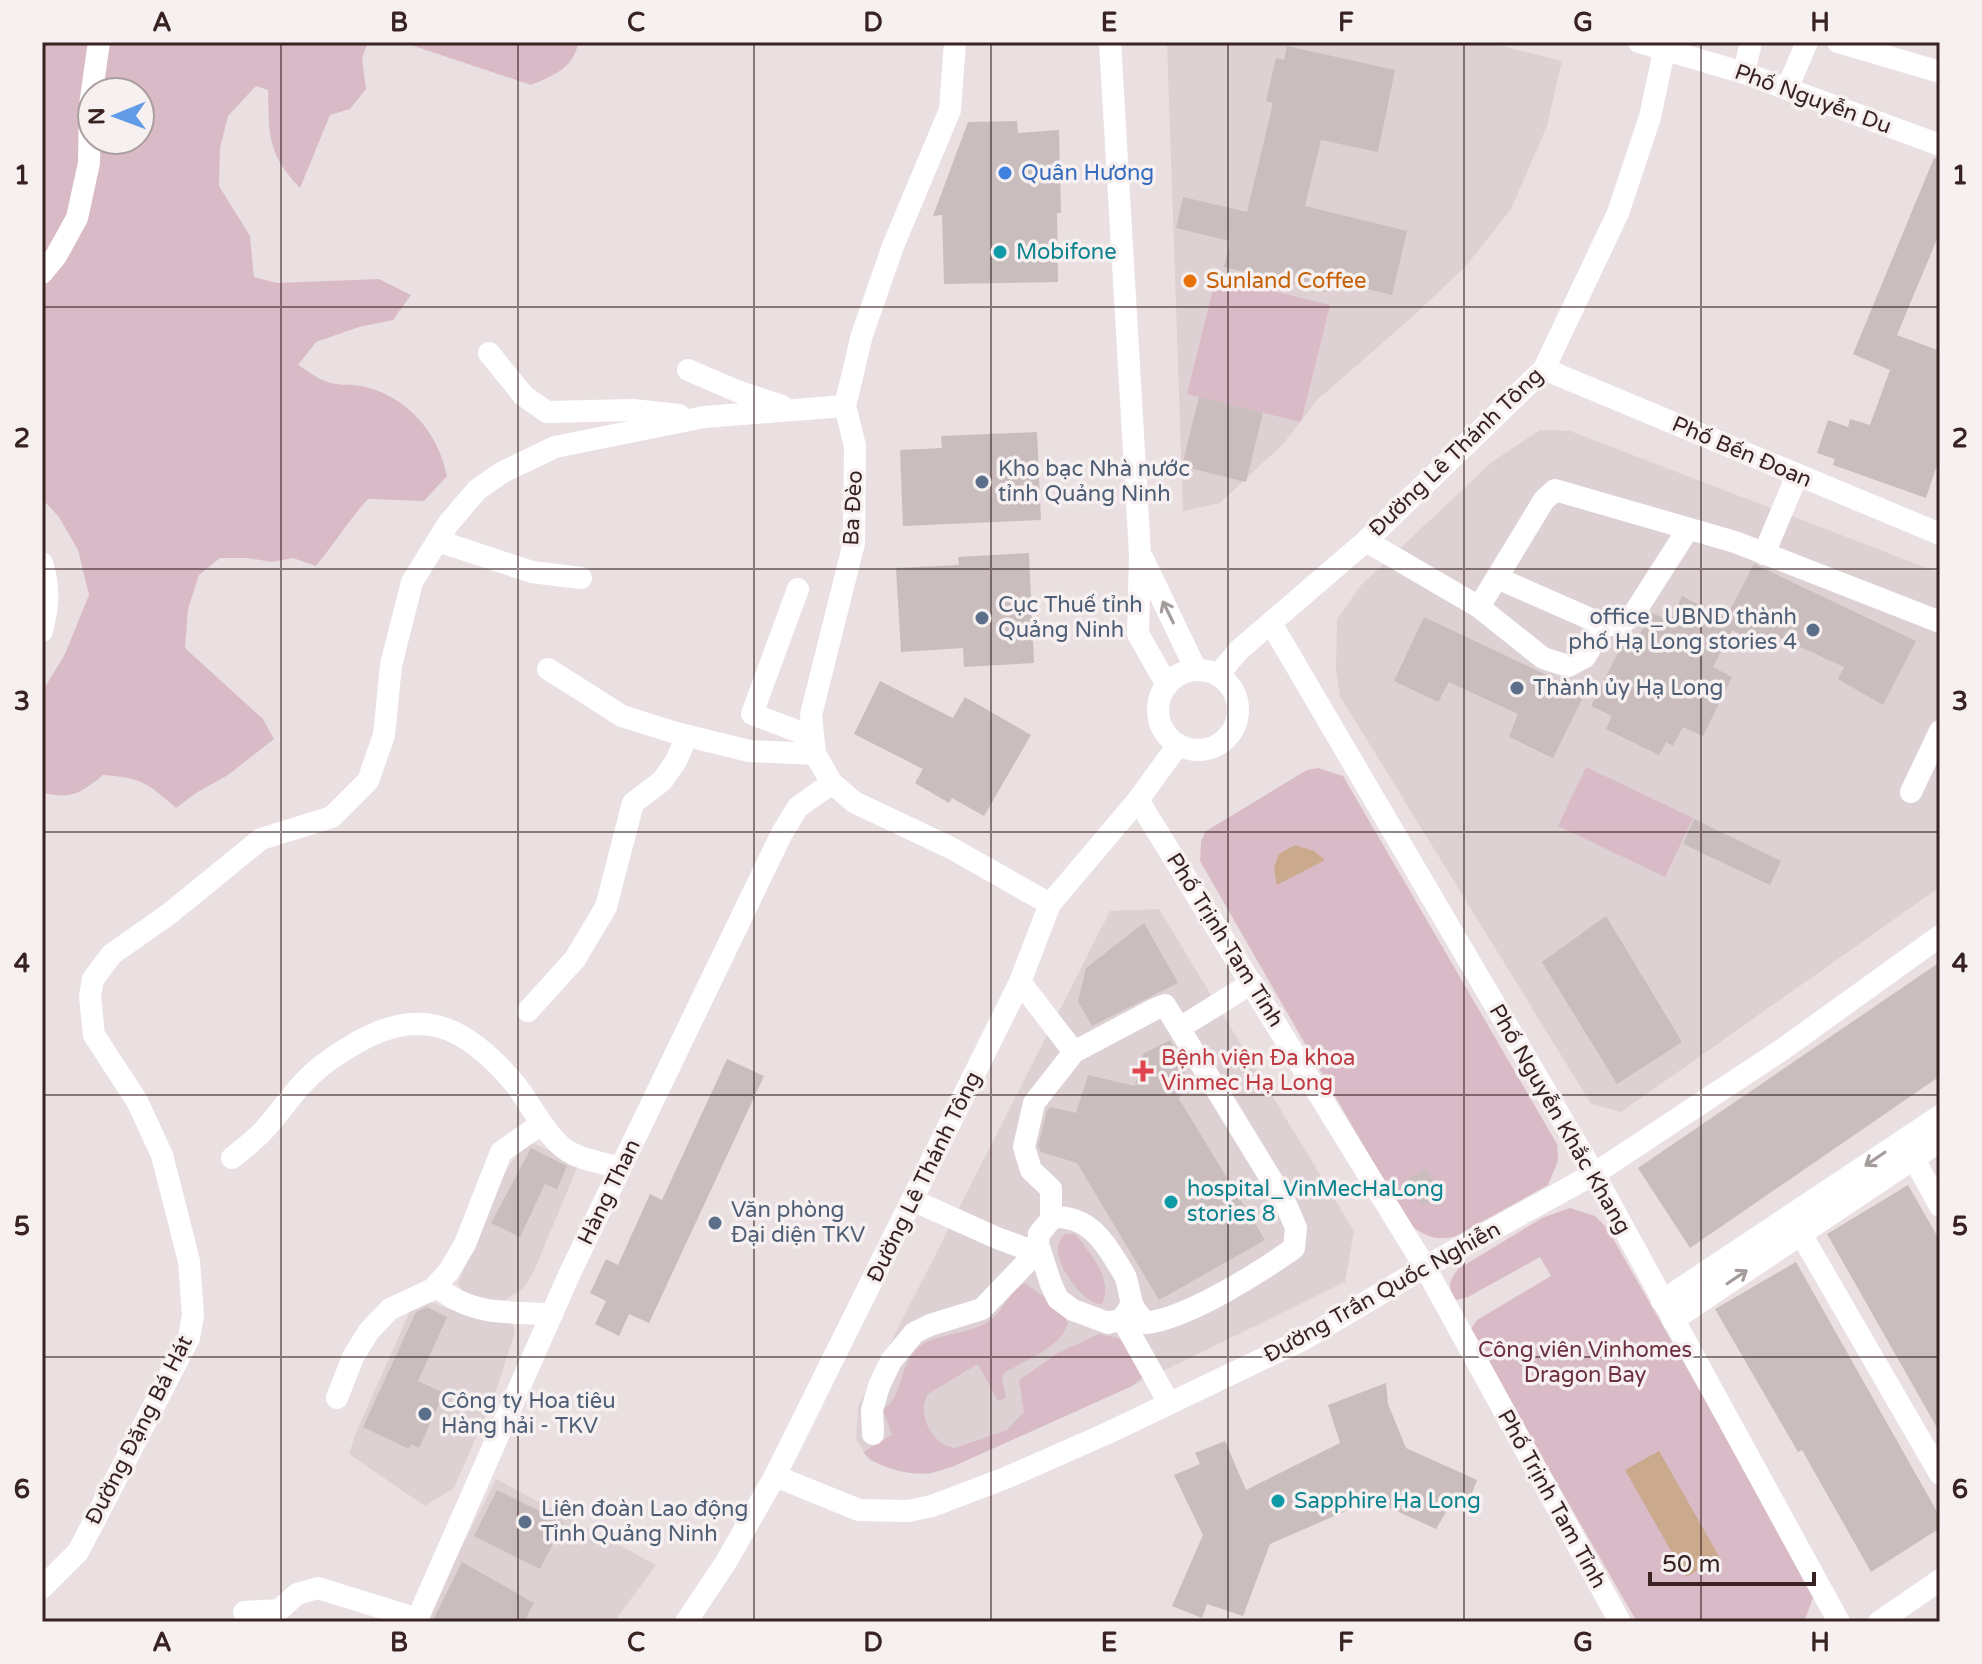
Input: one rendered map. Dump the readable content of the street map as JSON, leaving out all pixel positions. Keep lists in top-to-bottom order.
{
  "streets": {
    "street": [
      "Phố Nguyễn Du",
      "Đường Lê Thánh Tông",
      "Phố Bến Đoan",
      "Ba Đèo",
      "Phố Trịnh Tam Tỉnh",
      "Phố Nguyễn Khắc Khang",
      "Hàng Than",
      "Đường Trần Quốc Nghiễn",
      "Đường Đặng Bá Hát"
    ]
  },
  "crossings": [
    ["Phố Nguyễn Du", "Đường Lê Thánh Tông"],
    ["Đường Lê Thánh Tông", "Phố Bến Đoan"],
    ["Đường Lê Thánh Tông", "Phố Trịnh Tam Tỉnh"],
    ["Đường Lê Thánh Tông", "Phố Nguyễn Khắc Khang"],
    ["Đường Lê Thánh Tông", "Đường Trần Quốc Nghiễn"],
    ["Ba Đèo", "Đường Đặng Bá Hát"],
    ["Phố Trịnh Tam Tỉnh", "Đường Trần Quốc Nghiễn"],
    ["Phố Nguyễn Khắc Khang", "Đường Trần Quốc Nghiễn"]
  ],
  "parks": ["Công viên Vinhomes Dragon Bay"],
  "places": {
    "other": [
      "Quân Hương",
      "Mobifone",
      "Sunland Coffee",
      "Kho bạc Nhà nước tỉnh Quảng Ninh",
      "Cục Thuế tỉnh Quảng Ninh",
      "office_UBND thành phố Hạ Long stories 4",
      "Thành ủy Hạ Long",
      "hospital_VinMecHaLong stories 8",
      "Văn phòng Đại diện TKV",
      "Công ty Hoa tiêu Hàng hải - TKV",
      "Sapphire Ha Long",
      "Liên đoàn Lao động Tỉnh Quảng Ninh"
    ],
    "health": ["Bệnh viện Đa khoa Vinmec Hạ Long"]
  },
  "scale_bar": "50 m",
  "north": "left",
  "grid": {
    "columns": [
      "A",
      "B",
      "C",
      "D",
      "E",
      "F",
      "G",
      "H"
    ],
    "rows": [
      "1",
      "2",
      "3",
      "4",
      "5",
      "6"
    ]
  }
}
